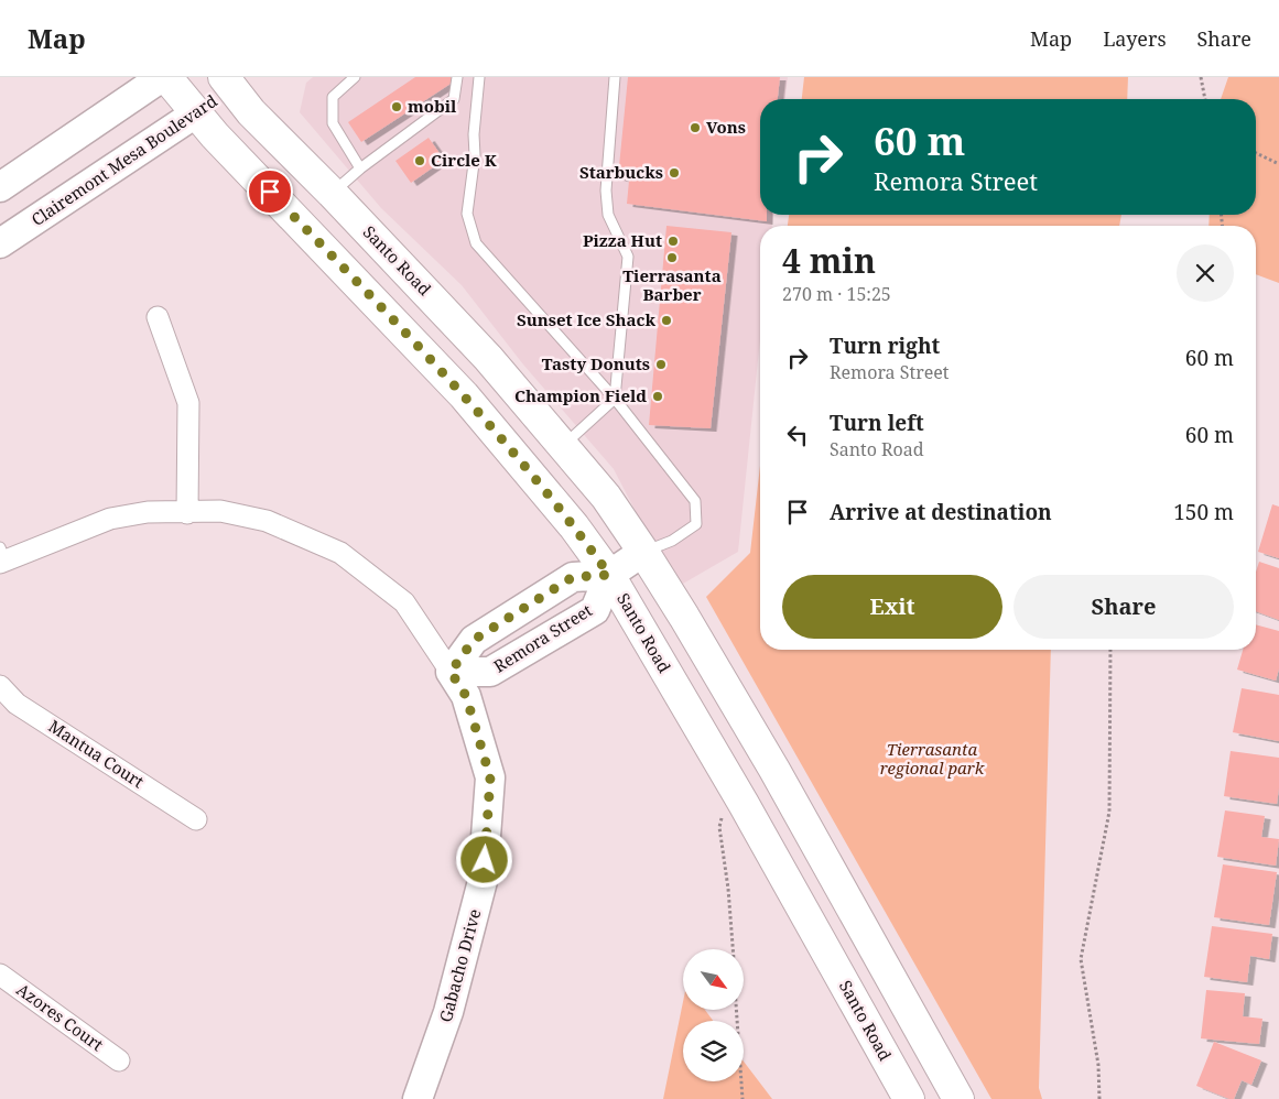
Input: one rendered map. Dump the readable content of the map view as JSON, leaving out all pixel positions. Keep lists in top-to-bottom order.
{
  "streets": {
    "main road": ["Clairemont Mesa Boulevard", "Santo Road"],
    "street": [
      "Remora Street",
      "Mantua Court",
      "Gabacho Drive",
      "Azores Court"
    ]
  },
  "crossings": [
    ["Clairemont Mesa Boulevard", "Santo Road"],
    ["Santo Road", "Remora Street"],
    ["Remora Street", "Gabacho Drive"]
  ],
  "parks": ["Tierrasanta regional park"],
  "places": [
    "mobil",
    "Vons",
    "Circle K",
    "Starbucks",
    "Pizza Hut",
    "Tierrasanta Barber",
    "Sunset Ice Shack",
    "Tasty Donuts",
    "Champion Field"
  ],
  "north": "bottom right",
  "page": {
    "header": "Map",
    "nav": ["Map", "Layers", "Share"],
    "turn": ["60 m", "Remora Street"],
    "heading": ["4 min", "270 m · 15:25"],
    "list": [
      {
        "name": "Turn right",
        "note": "Remora Street",
        "value": "60 m"
      },
      {
        "name": "Turn left",
        "note": "Santo Road",
        "value": "60 m"
      },
      {
        "name": "Arrive at destination",
        "value": "150 m"
      }
    ],
    "buttons": ["Exit", "Share"]
  }
}
